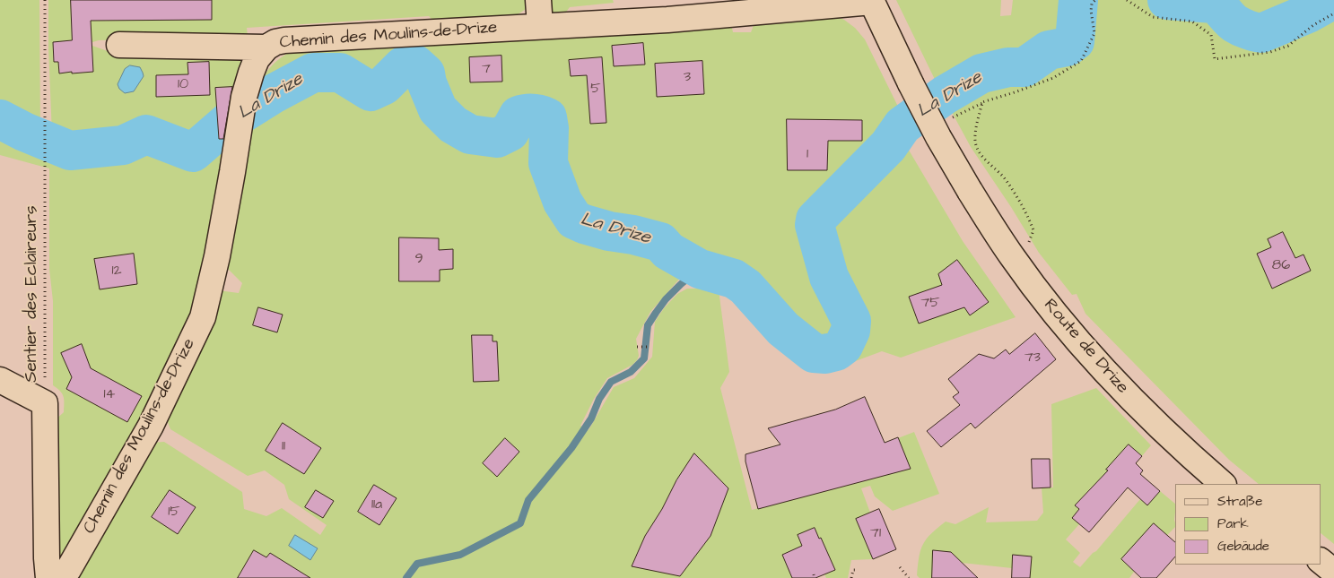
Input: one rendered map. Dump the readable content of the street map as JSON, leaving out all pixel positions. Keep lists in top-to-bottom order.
{
  "streets": {
    "street": ["Chemin des Moulins-de-Drize", "Route de Drize"],
    "path": ["Sentier des Eclaireurs"]
  },
  "crossings": [
    ["Chemin des Moulins-de-Drize", "Route de Drize"]
  ],
  "water": ["La Drize"],
  "house_numbers": [
    "7",
    "3",
    "10",
    "5",
    "1",
    "9",
    "86",
    "12",
    "75",
    "73",
    "14",
    "11",
    "11a",
    "15",
    "71"
  ],
  "legend": ["Straße", "Park", "Gebäude"]
}
